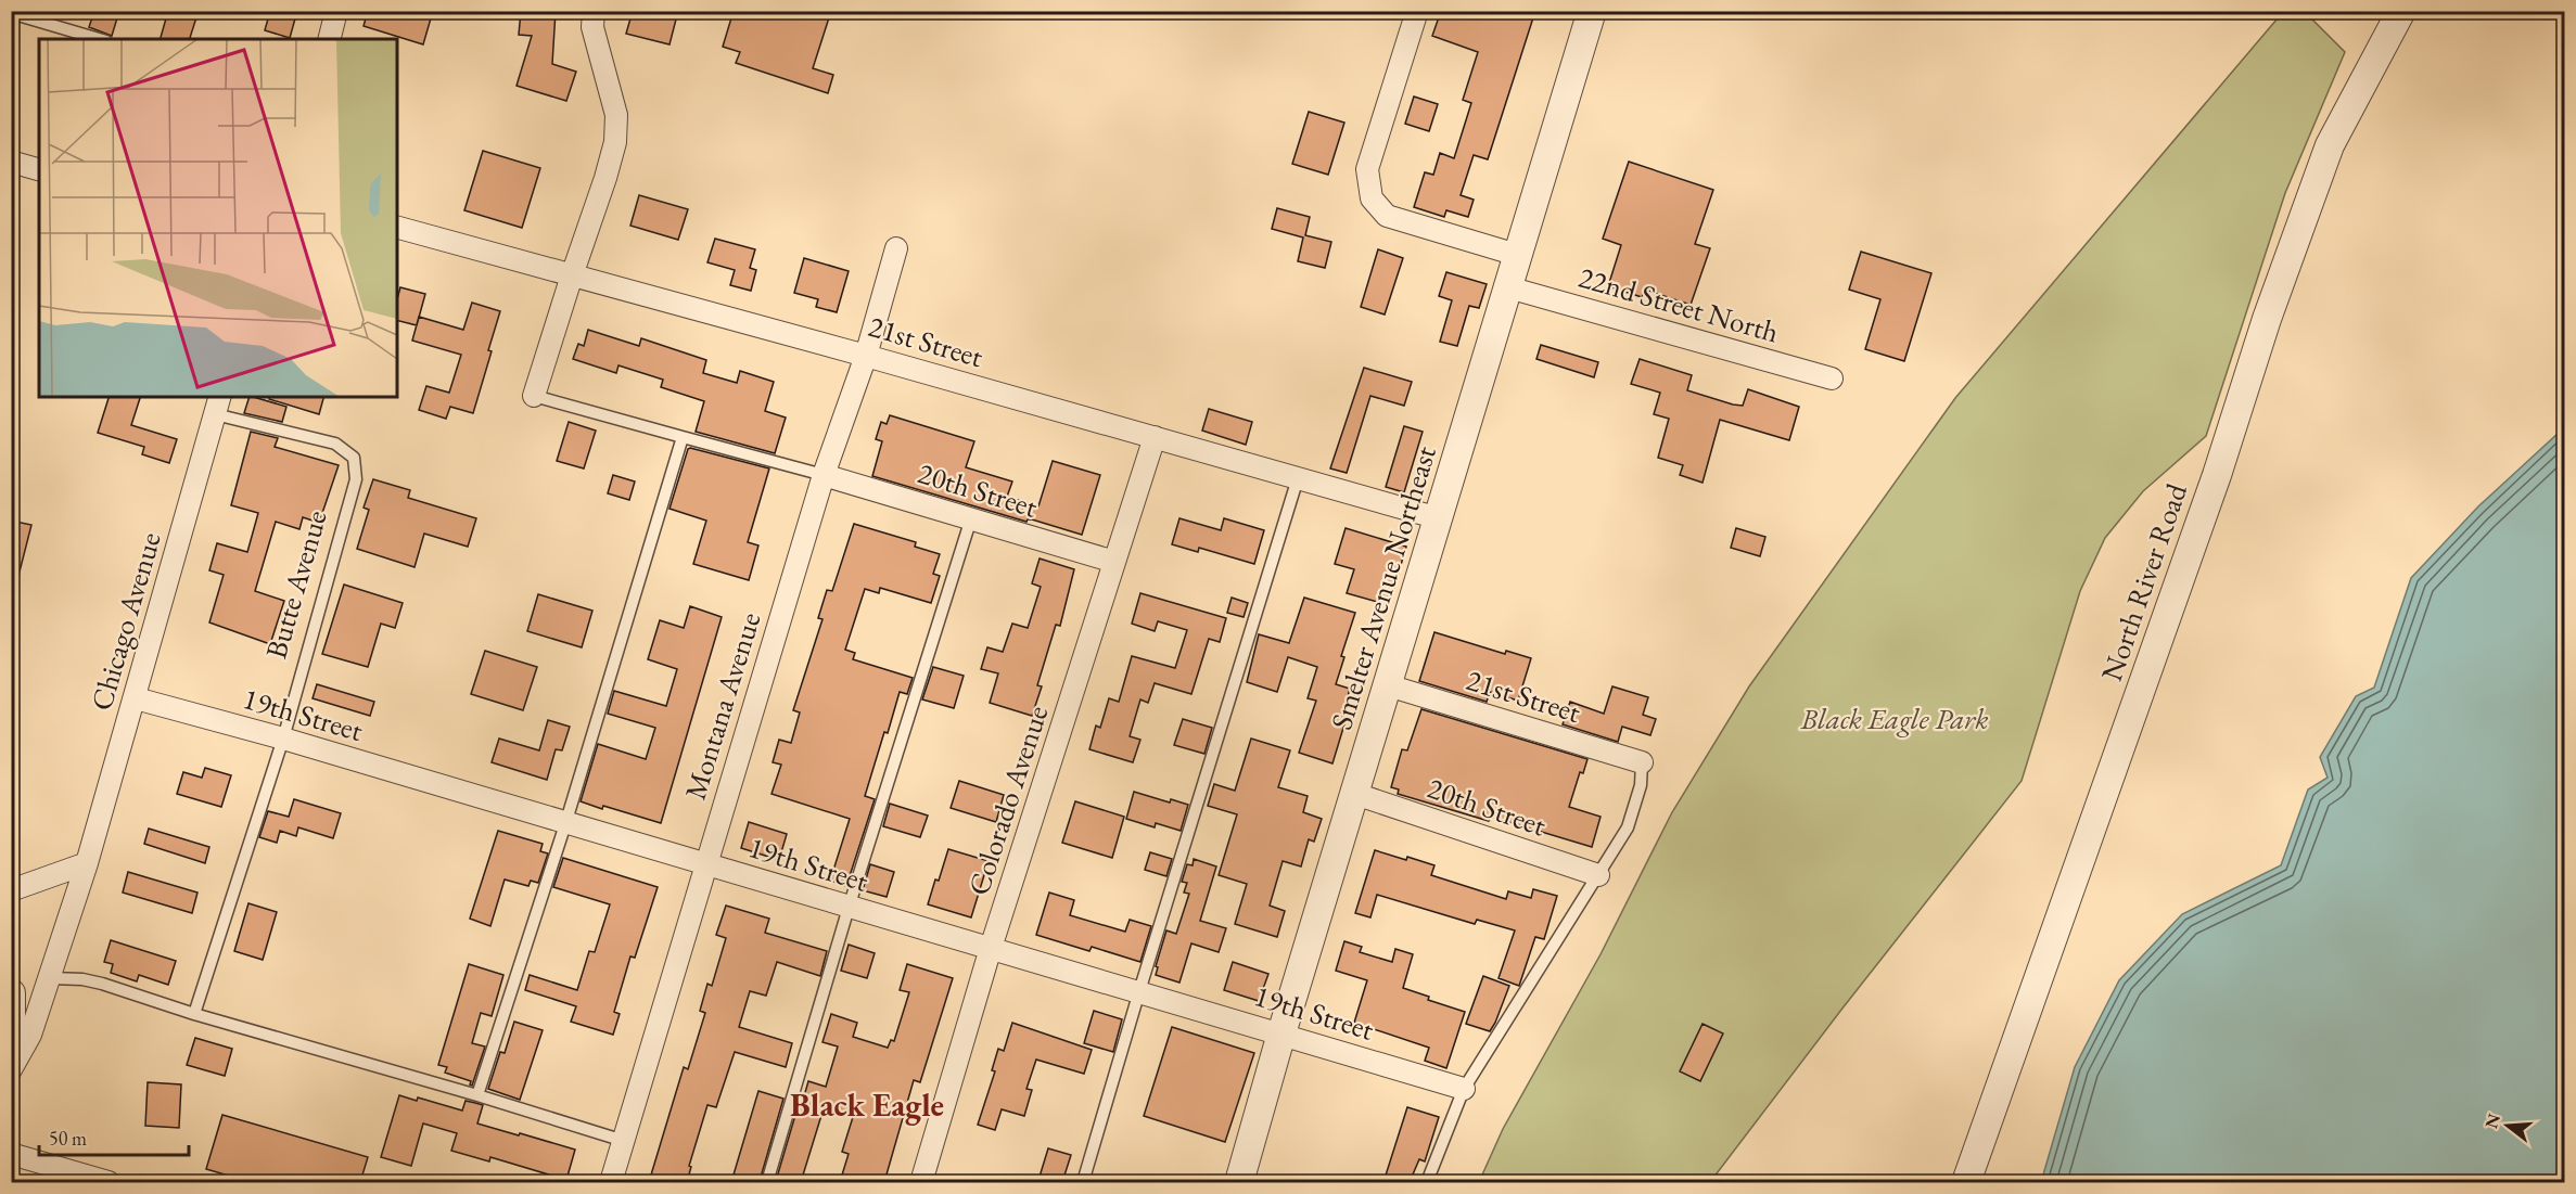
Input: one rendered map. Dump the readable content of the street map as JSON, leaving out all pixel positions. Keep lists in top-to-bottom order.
{
  "streets": {
    "street": [
      "22nd Street North",
      "21st Street",
      "20th Street",
      "North River Road",
      "Smelter Avenue Northeast",
      "Chicago Avenue",
      "Montana Avenue",
      "19th Street",
      "Colorado Avenue"
    ],
    "lane": ["Butte Avenue"]
  },
  "crossings": [
    ["22nd Street North", "Smelter Avenue Northeast"],
    ["21st Street", "Smelter Avenue Northeast"],
    ["21st Street", "Montana Avenue"],
    ["21st Street", "Colorado Avenue"],
    ["20th Street", "Smelter Avenue Northeast"],
    ["20th Street", "Montana Avenue"],
    ["20th Street", "Colorado Avenue"],
    ["Butte Avenue", "Chicago Avenue"],
    ["Butte Avenue", "19th Street"],
    ["Smelter Avenue Northeast", "19th Street"],
    ["Chicago Avenue", "19th Street"],
    ["Montana Avenue", "19th Street"],
    ["19th Street", "Colorado Avenue"]
  ],
  "districts": ["Black Eagle"],
  "parks": ["Black Eagle Park"],
  "scale_bar": "50 m",
  "north": "left"
}
